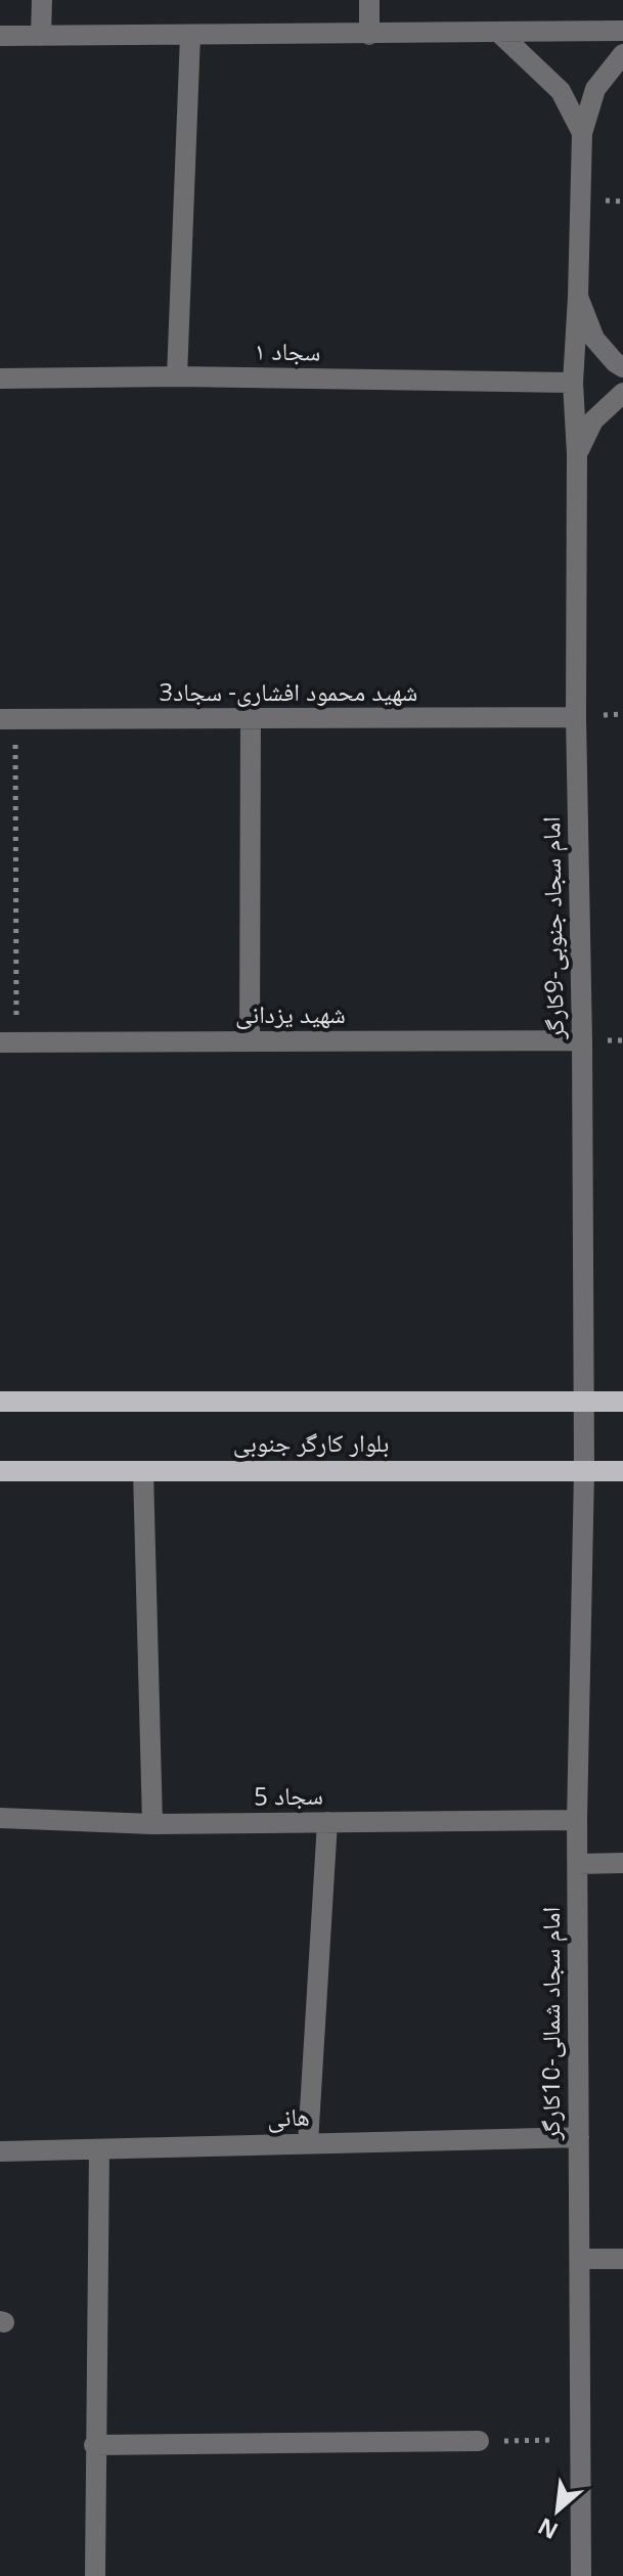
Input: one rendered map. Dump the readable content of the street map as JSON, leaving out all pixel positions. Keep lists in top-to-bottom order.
{
  "streets": {
    "main road": ["بلوار کارگر جنوبی"],
    "street": [
      "سجاد ۱",
      "شهید محمود افشاری- سجاد3",
      "امام سجاد جنوبی-9کارگر",
      "شهید یزدانی",
      "سجاد 5",
      "امام سجاد شمالی-10کارگر",
      "هانی"
    ]
  },
  "crossings": [
    ["سجاد ۱", "امام سجاد جنوبی-9کارگر"],
    ["شهید محمود افشاری- سجاد3", "امام سجاد جنوبی-9کارگر"],
    ["امام سجاد جنوبی-9کارگر", "شهید یزدانی"],
    ["امام سجاد جنوبی-9کارگر", "بلوار کارگر جنوبی"],
    ["امام سجاد جنوبی-9کارگر", "امام سجاد شمالی-10کارگر"],
    ["بلوار کارگر جنوبی", "امام سجاد شمالی-10کارگر"],
    ["سجاد 5", "امام سجاد شمالی-10کارگر"],
    ["امام سجاد شمالی-10کارگر", "هانی"]
  ],
  "north": "bottom left"
}
